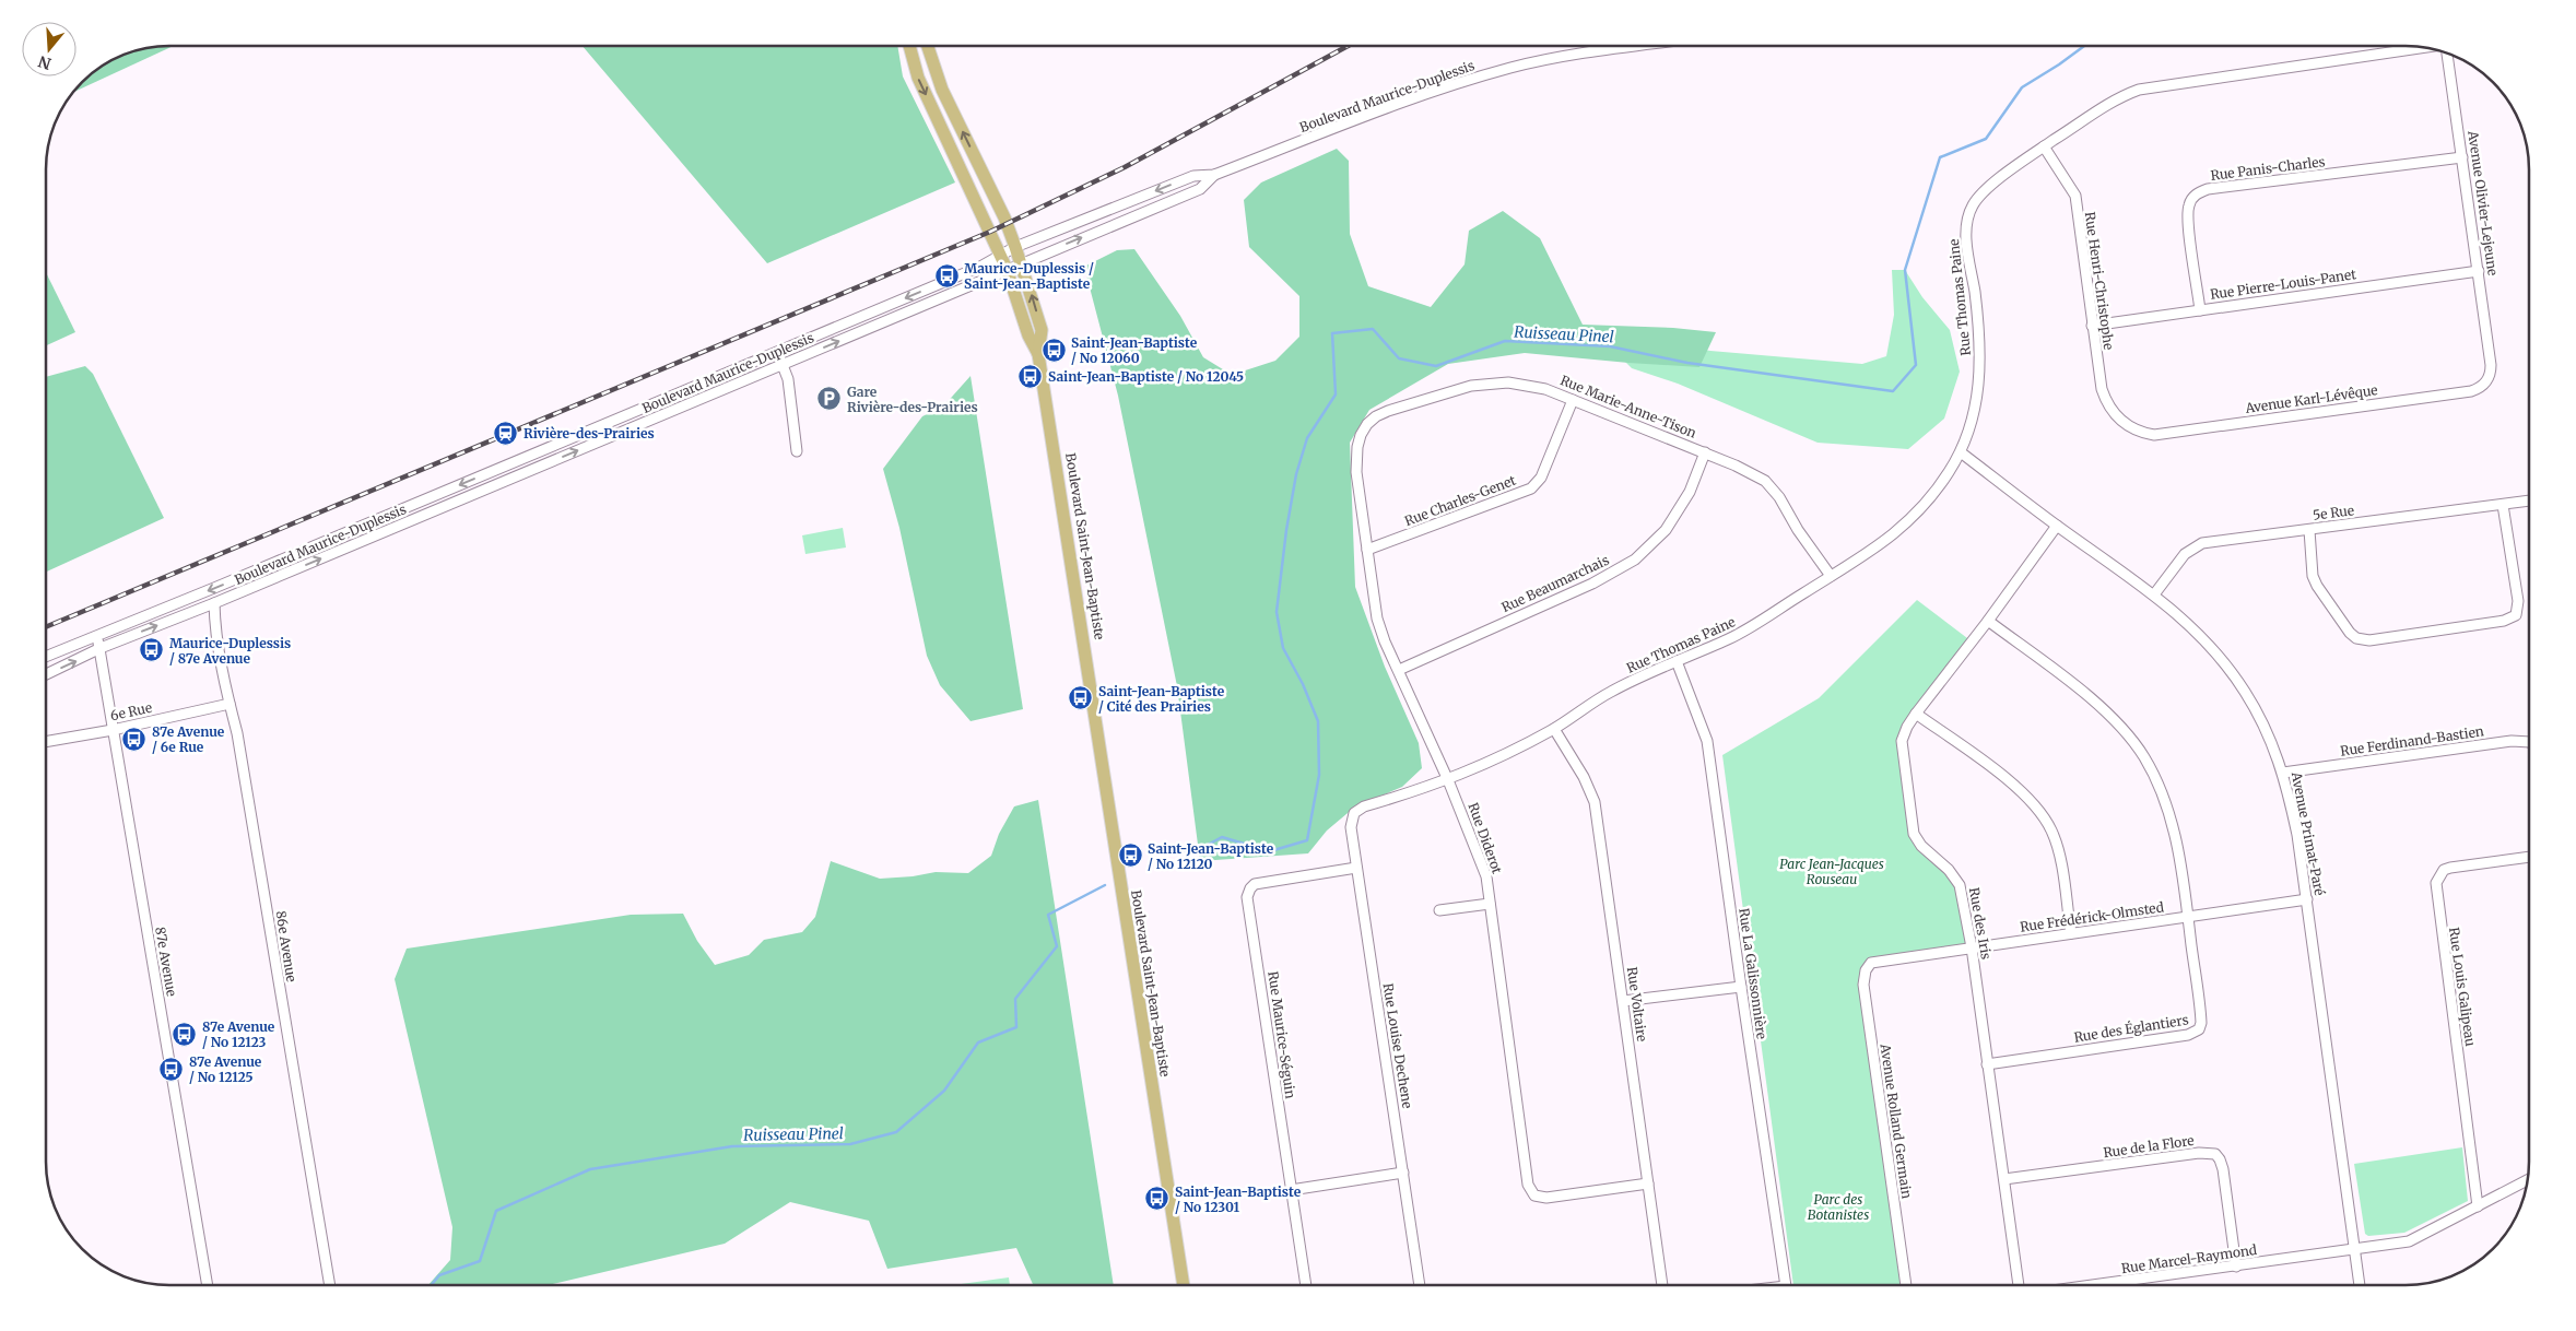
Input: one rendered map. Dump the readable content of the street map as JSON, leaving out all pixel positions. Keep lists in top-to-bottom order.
{
  "streets": {
    "main road": ["Boulevard Saint-Jean-Baptiste"],
    "street": [
      "Boulevard Maurice-Duplessis",
      "Rue Panis-Charles",
      "Avenue Olivier-Lejeune",
      "Rue Henri-Christophe",
      "Rue Pierre-Louis-Panet",
      "Rue Thomas Paine",
      "Avenue Karl-Lévêque",
      "Rue Marie-Anne-Tison",
      "Rue Charles-Genet",
      "5e Rue",
      "Rue Beaumarchais",
      "6e Rue",
      "Rue Ferdinand-Bastien",
      "Avenue Primat-Paré",
      "Rue Diderot",
      "Rue Frédérick-Olmsted",
      "Rue des Iris",
      "86e Avenue",
      "87e Avenue",
      "Rue La Galissonnière",
      "Rue Louis Galipeau",
      "Rue Voltaire",
      "Rue des Églantiers",
      "Rue Maurice-Séguin",
      "Rue Louise Dechene",
      "Avenue Rolland Germain",
      "Rue de la Flore",
      "Rue Marcel-Raymond"
    ]
  },
  "crossings": [
    ["Boulevard Maurice-Duplessis", "Boulevard Saint-Jean-Baptiste"],
    ["Boulevard Maurice-Duplessis", "86e Avenue"],
    ["Boulevard Maurice-Duplessis", "87e Avenue"],
    ["Rue Panis-Charles", "Avenue Olivier-Lejeune"],
    ["Rue Panis-Charles", "Rue Pierre-Louis-Panet"],
    ["Avenue Olivier-Lejeune", "Rue Pierre-Louis-Panet"],
    ["Avenue Olivier-Lejeune", "Avenue Karl-Lévêque"],
    ["Rue Henri-Christophe", "Rue Pierre-Louis-Panet"],
    ["Rue Henri-Christophe", "Rue Thomas Paine"],
    ["Rue Henri-Christophe", "Avenue Karl-Lévêque"],
    ["Rue Thomas Paine", "Rue Marie-Anne-Tison"],
    ["Rue Thomas Paine", "Avenue Primat-Paré"],
    ["Rue Thomas Paine", "Rue Diderot"],
    ["Rue Thomas Paine", "Rue La Galissonnière"],
    ["Rue Thomas Paine", "Rue Voltaire"],
    ["Rue Thomas Paine", "Rue Louise Dechene"],
    ["Rue Marie-Anne-Tison", "Rue Charles-Genet"],
    ["Rue Marie-Anne-Tison", "Rue Beaumarchais"],
    ["Rue Marie-Anne-Tison", "Rue Diderot"],
    ["Rue Charles-Genet", "Rue Diderot"],
    ["5e Rue", "Avenue Primat-Paré"],
    ["Rue Beaumarchais", "Rue Diderot"],
    ["6e Rue", "86e Avenue"],
    ["6e Rue", "87e Avenue"],
    ["Rue Ferdinand-Bastien", "Avenue Primat-Paré"],
    ["Avenue Primat-Paré", "Rue Frédérick-Olmsted"],
    ["Avenue Primat-Paré", "Rue des Iris"],
    ["Avenue Primat-Paré", "Rue Marcel-Raymond"],
    ["Rue Diderot", "Rue Voltaire"],
    ["Rue Frédérick-Olmsted", "Rue des Iris"],
    ["Rue Frédérick-Olmsted", "Rue des Églantiers"],
    ["Rue Frédérick-Olmsted", "Avenue Rolland Germain"],
    ["Rue des Iris", "Rue des Églantiers"],
    ["Rue des Iris", "Rue de la Flore"],
    ["Rue Maurice-Séguin", "Rue Louise Dechene"],
    ["Rue de la Flore", "Rue Marcel-Raymond"]
  ],
  "water": ["Ruisseau Pinel"],
  "parks": ["Parc Jean-Jacques Rouseau", "Parc des Botanistes"],
  "places": {
    "bus stop": [
      "Maurice-Duplessis / Saint-Jean-Baptiste",
      "Saint-Jean-Baptiste / No 12060",
      "Saint-Jean-Baptiste / No 12045",
      "Maurice-Duplessis / 87e Avenue",
      "Saint-Jean-Baptiste / Cité des Prairies",
      "87e Avenue / 6e Rue",
      "Saint-Jean-Baptiste / No 12120",
      "87e Avenue / No 12123",
      "87e Avenue / No 12125",
      "Saint-Jean-Baptiste / No 12301"
    ],
    "parking": ["Gare Rivière-des-Prairies"],
    "station": ["Rivière-des-Prairies"]
  },
  "north": "bottom"
}
